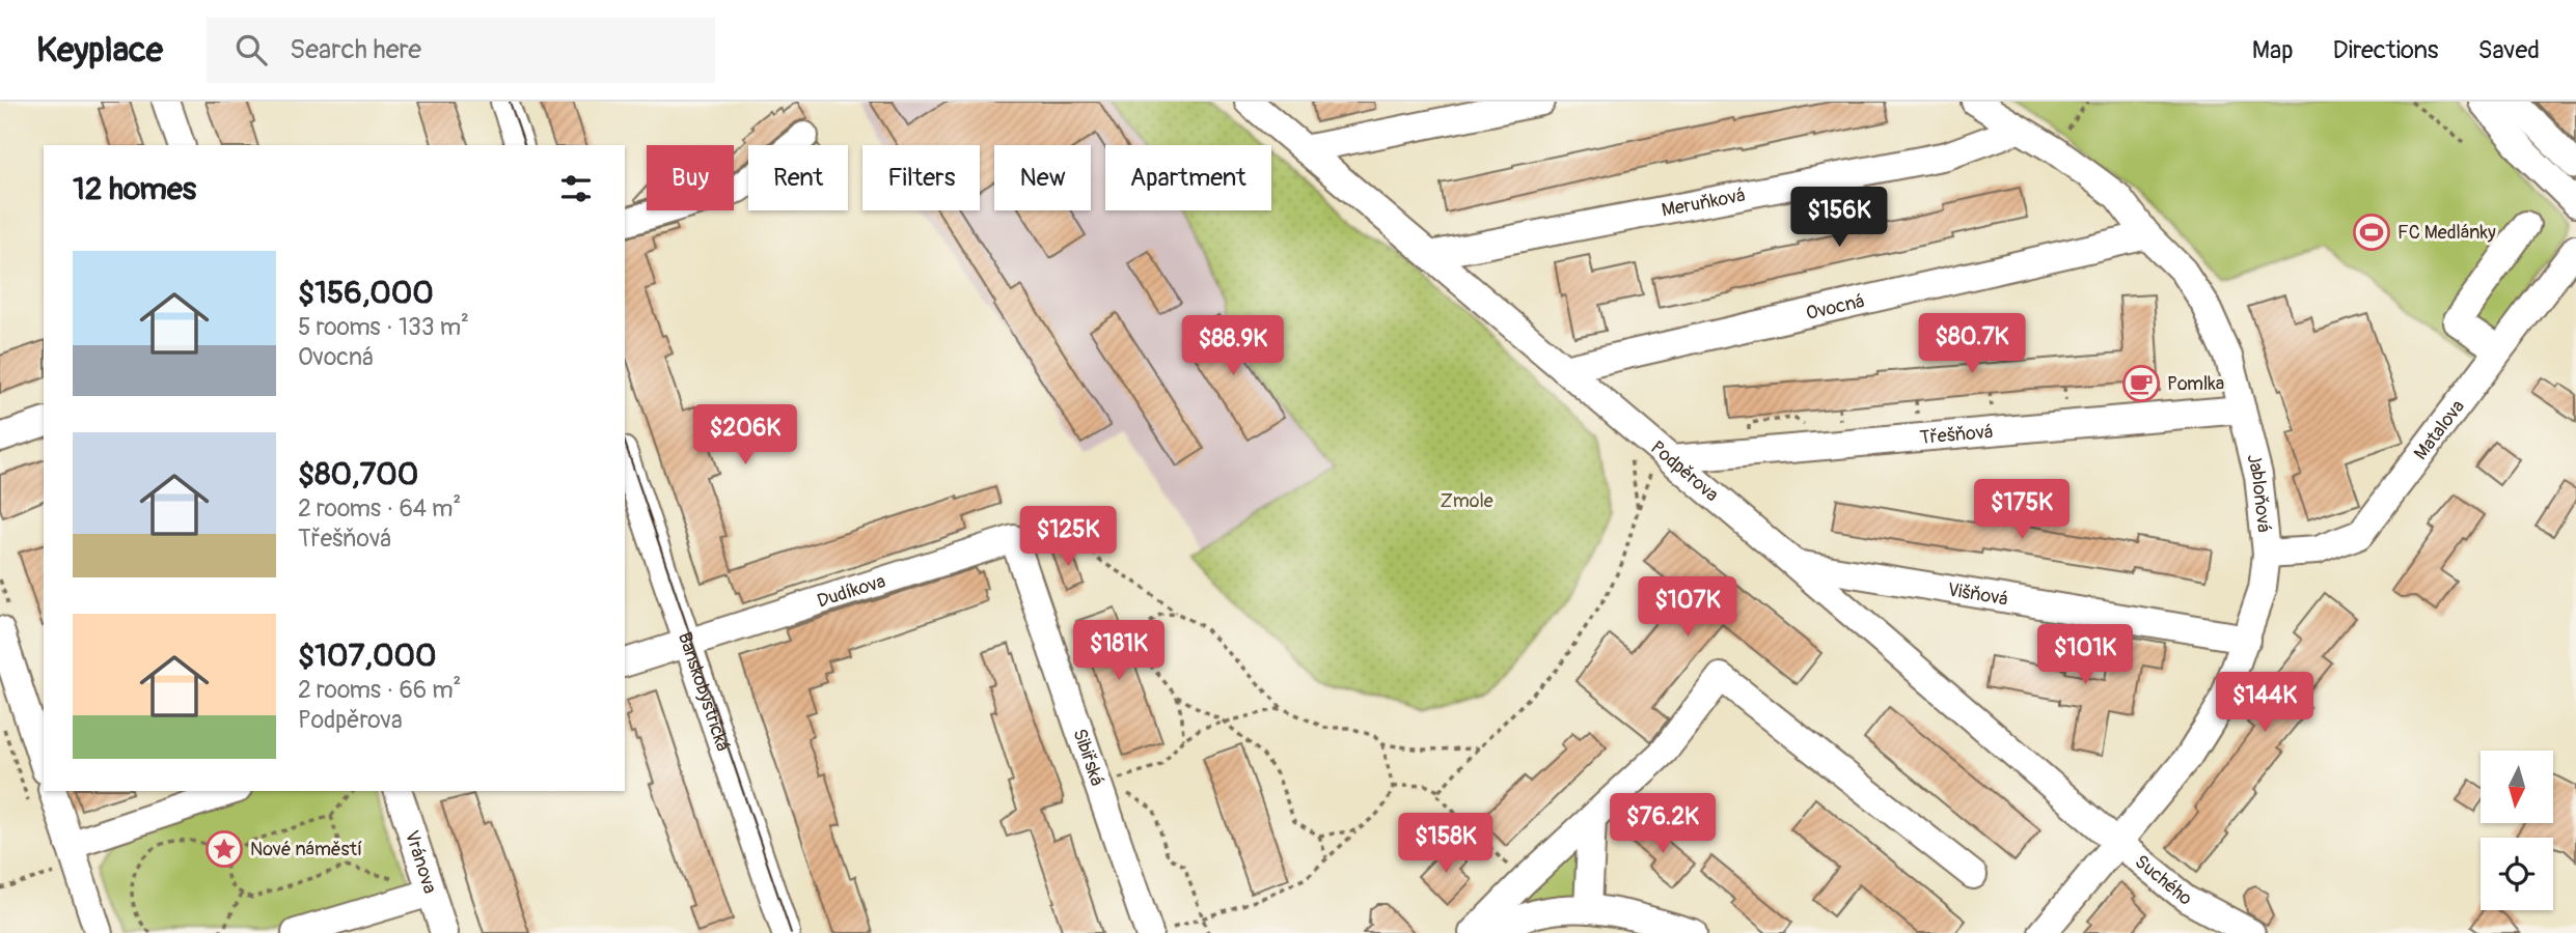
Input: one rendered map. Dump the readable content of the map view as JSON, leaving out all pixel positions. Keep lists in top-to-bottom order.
{
  "streets": {
    "street": [
      "Meruňková",
      "Ovocná",
      "Matalova",
      "Třešňová",
      "Podpěrova",
      "Jabloňová",
      "Dudíkova",
      "Višňová",
      "Banskobystrická",
      "Sibiřská",
      "Vránova",
      "Suchého"
    ]
  },
  "crossings": [
    ["Meruňková", "Podpěrova"],
    ["Meruňková", "Jabloňová"],
    ["Ovocná", "Podpěrova"],
    ["Ovocná", "Jabloňová"],
    ["Matalova", "Jabloňová"],
    ["Třešňová", "Podpěrova"],
    ["Třešňová", "Jabloňová"],
    ["Podpěrova", "Jabloňová"],
    ["Podpěrova", "Višňová"],
    ["Podpěrova", "Suchého"],
    ["Jabloňová", "Višňová"],
    ["Jabloňová", "Suchého"],
    ["Dudíkova", "Banskobystrická"],
    ["Dudíkova", "Sibiřská"]
  ],
  "parks": ["Zmole"],
  "places": {
    "sports": ["FC Medlánky"],
    "cafe": ["Pomlka"],
    "place": ["Nové náměstí"]
  },
  "north": "bottom",
  "page": {
    "header": "Keyplace",
    "search": "Search here",
    "nav": ["Map", "Directions", "Saved"],
    "chip": [
      "Buy",
      "Rent",
      "Filters",
      "New",
      "Apartment"
    ],
    "heading": "12 homes",
    "price": [
      "$156K",
      "$80.7K",
      "$88.9K",
      "$206K",
      "$175K",
      "$125K",
      "$107K",
      "$181K",
      "$101K",
      "$144K",
      "$76.2K",
      "$158K"
    ],
    "list": [
      {
        "name": "$156,000",
        "note": "5 rooms · 133 m² · Ovocná"
      },
      {
        "name": "$80,700",
        "note": "2 rooms · 64 m² · Třešňová"
      },
      {
        "name": "$107,000",
        "note": "2 rooms · 66 m² · Podpěrova"
      }
    ]
  }
}
